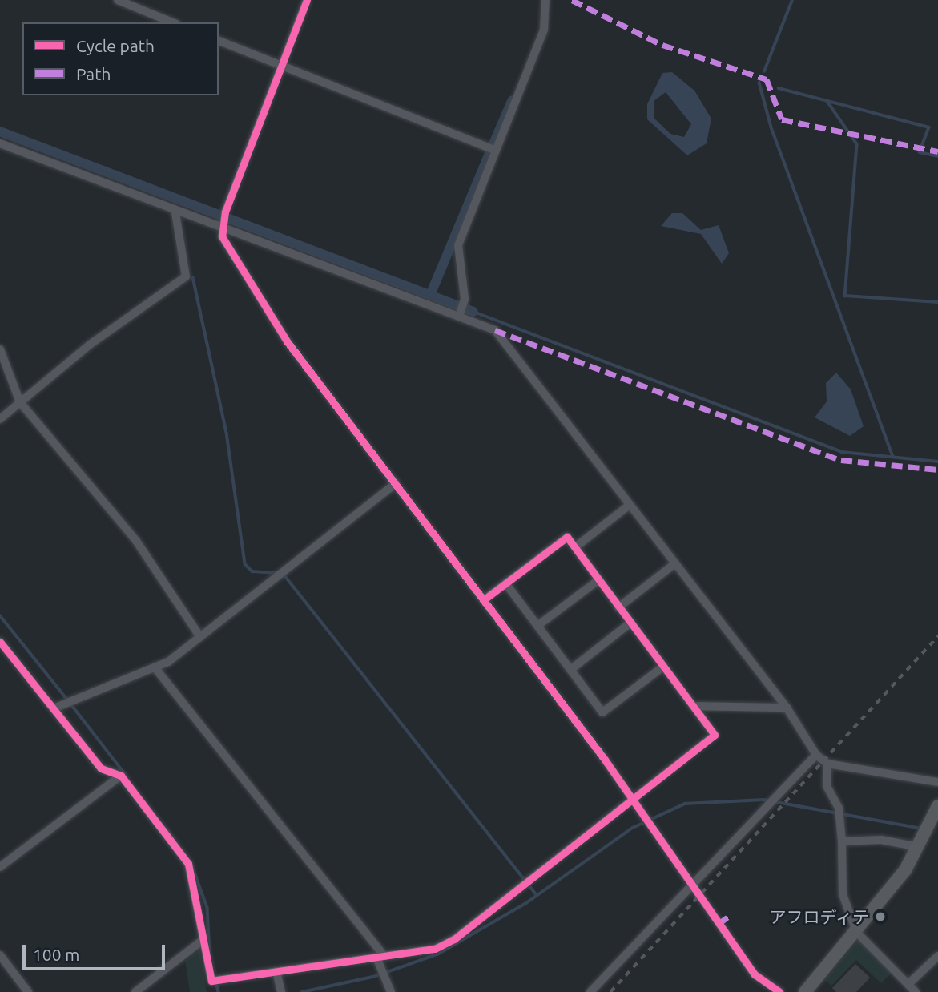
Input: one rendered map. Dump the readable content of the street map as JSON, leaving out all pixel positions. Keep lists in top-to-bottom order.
{
  "places": ["アフロディテ"],
  "legend": ["Cycle path", "Path"],
  "scale_bar": "100 m"
}
